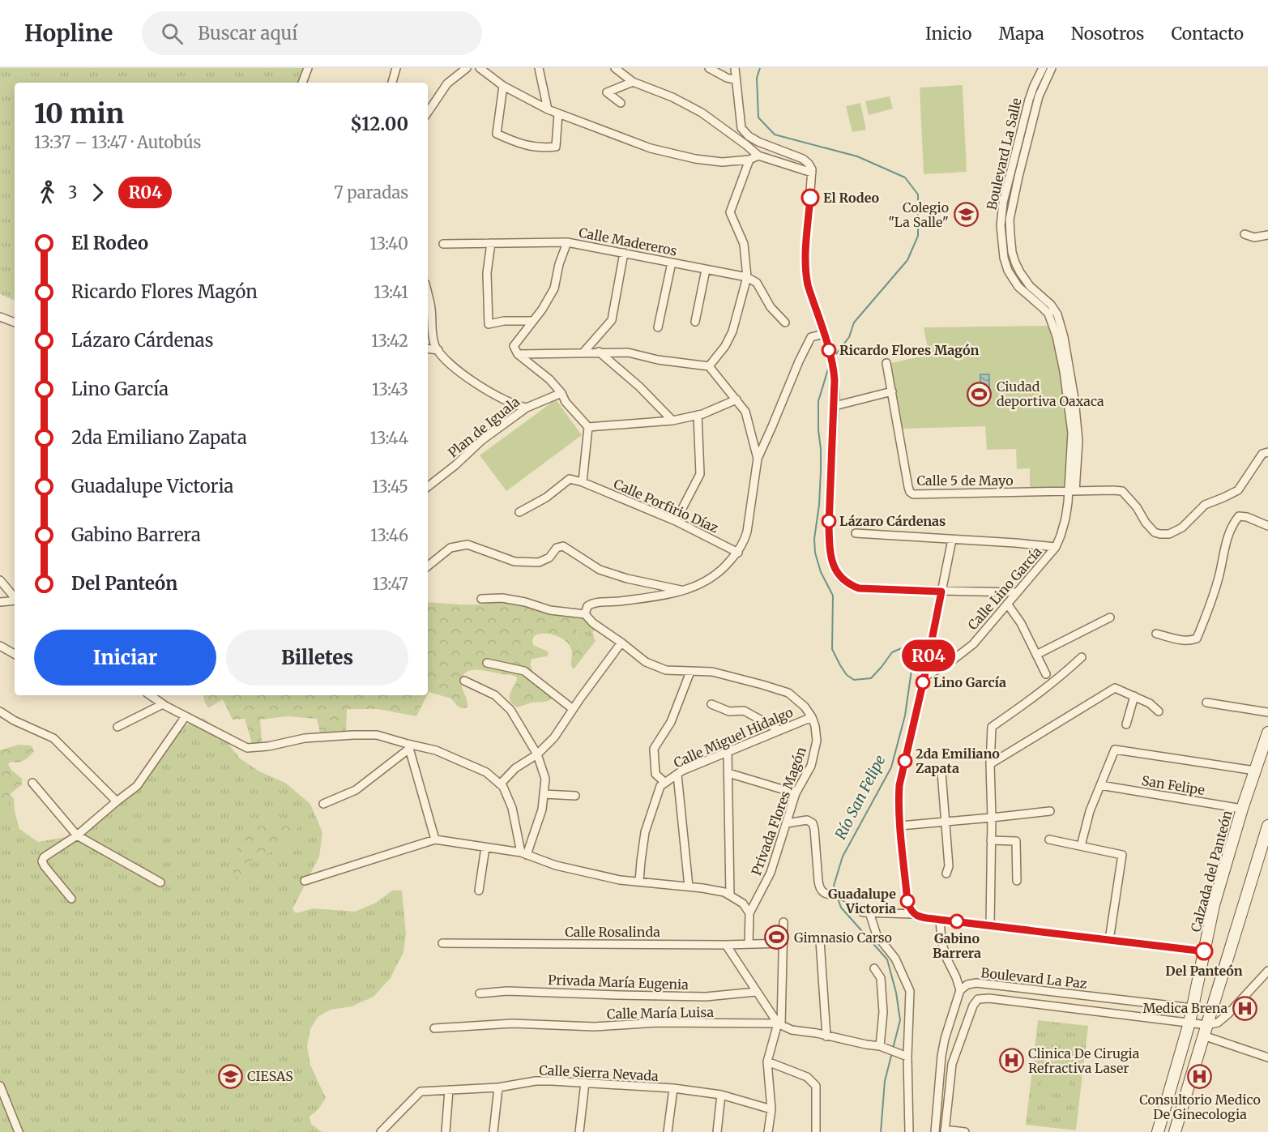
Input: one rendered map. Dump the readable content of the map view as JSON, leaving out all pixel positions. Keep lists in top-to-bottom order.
{
  "streets": {
    "street": [
      "Boulevard La Salle",
      "Calle Madereros",
      "Plan de Iguala",
      "Calle 5 de Mayo",
      "Calle Porfirio Díaz",
      "Calle Lino García",
      "Calle Miguel Hidalgo",
      "San Felipe",
      "Privada Flores Magón",
      "Calzada del Panteón",
      "Calle Rosalinda",
      "Boulevard La Paz",
      "Privada María Eugenia",
      "Calle María Luisa",
      "Calle Sierra Nevada"
    ]
  },
  "crossings": [
    ["Boulevard La Salle", "Calle 5 de Mayo"],
    ["Boulevard La Salle", "Calle Lino García"],
    ["Calle 5 de Mayo", "Calle Lino García"],
    ["Calle Miguel Hidalgo", "Privada Flores Magón"],
    ["San Felipe", "Calzada del Panteón"],
    ["Privada Flores Magón", "Calle Rosalinda"],
    ["Calzada del Panteón", "Boulevard La Paz"]
  ],
  "water": ["Río San Felipe"],
  "places": {
    "other": [
      "El Rodeo",
      "Ricardo Flores Magón",
      "Lázaro Cárdenas",
      "Lino García",
      "2da Emiliano Zapata",
      "Guadalupe Victoria",
      "Gabino Barrera",
      "Del Panteón"
    ],
    "school or university": ["Colegio \"La Salle\"", "CIESAS"],
    "sports": ["Ciudad deportiva Oaxaca", "Gimnasio Carso"],
    "hospital": ["Medica Brena", "Clinica De Cirugia Refractiva Laser", "Consultorio Medico De Ginecologia"]
  },
  "lines": ["bus line R04"],
  "page": {
    "header": "Hopline",
    "search": "Buscar aquí",
    "nav": [
      "Inicio",
      "Mapa",
      "Nosotros",
      "Contacto"
    ],
    "on_map": "R04",
    "heading": ["10 min", "13:37 – 13:47 · Autobús", "$12.00"],
    "legs": ["3", "R04", "7 paradas"],
    "list": [
      {
        "name": "El Rodeo",
        "value": "13:40"
      },
      {
        "name": "Ricardo Flores Magón",
        "value": "13:41"
      },
      {
        "name": "Lázaro Cárdenas",
        "value": "13:42"
      },
      {
        "name": "Lino García",
        "value": "13:43"
      },
      {
        "name": "2da Emiliano Zapata",
        "value": "13:44"
      },
      {
        "name": "Guadalupe Victoria",
        "value": "13:45"
      },
      {
        "name": "Gabino Barrera",
        "value": "13:46"
      },
      {
        "name": "Del Panteón",
        "value": "13:47"
      }
    ],
    "buttons": ["Iniciar", "Billetes"]
  }
}
